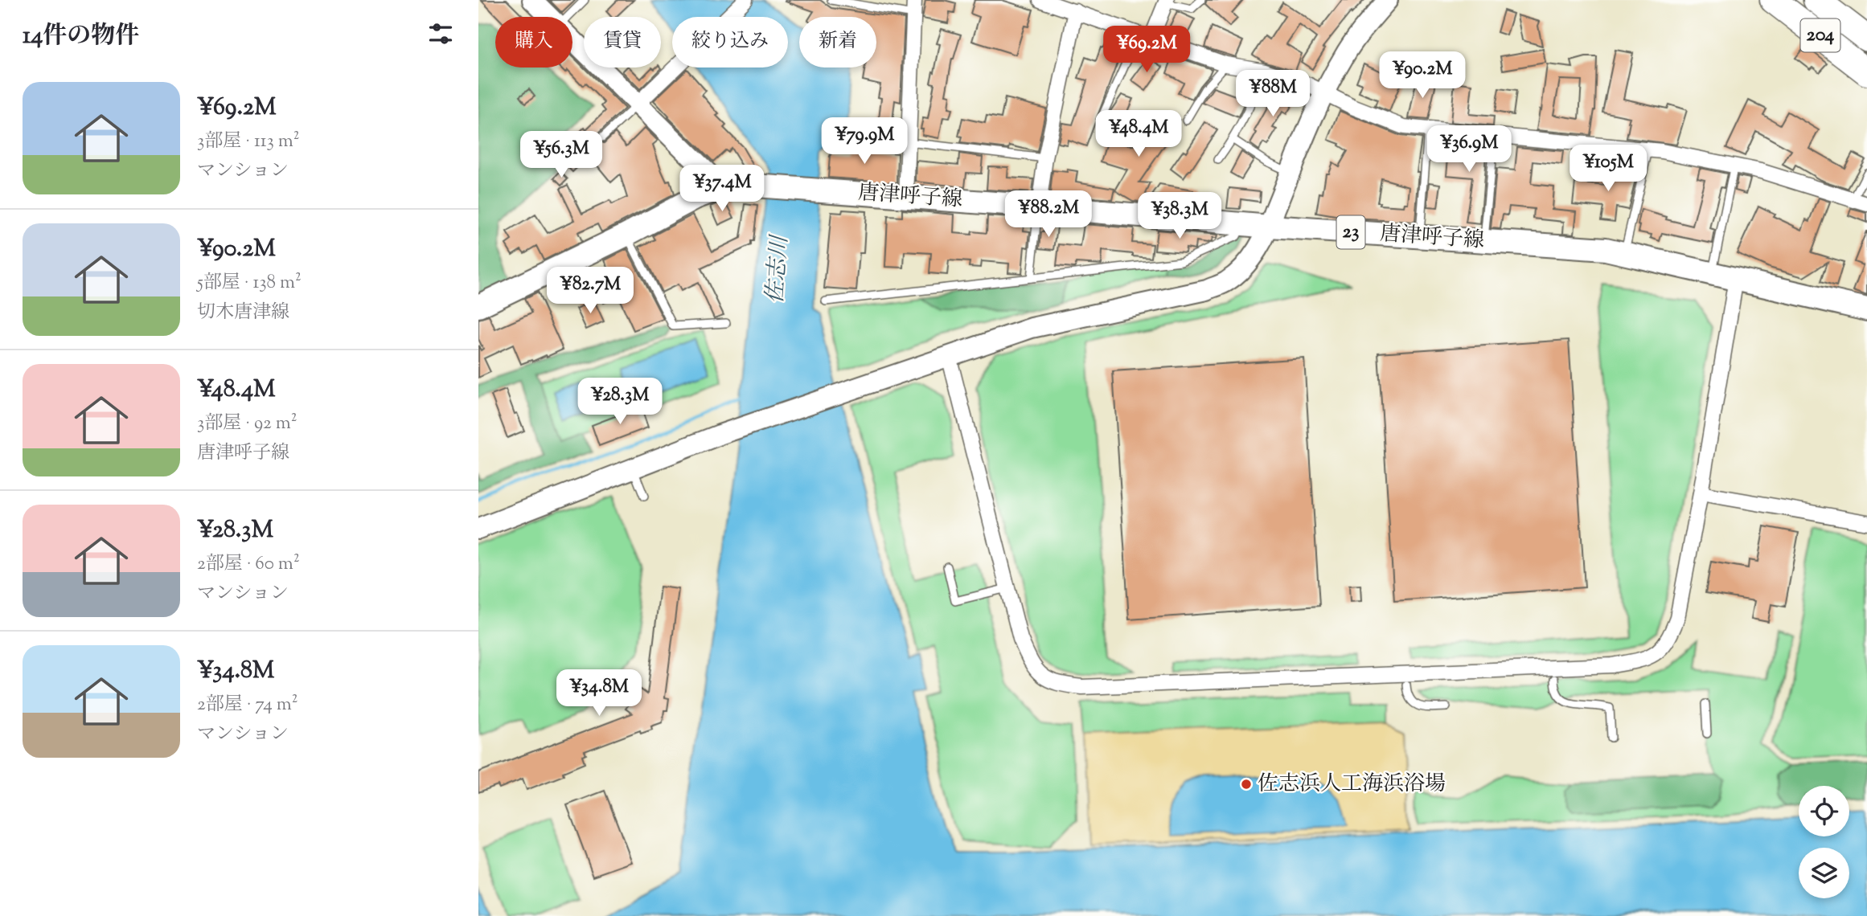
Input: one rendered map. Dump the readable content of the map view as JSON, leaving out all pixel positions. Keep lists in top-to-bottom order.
{
  "streets": {
    "highway": ["204"],
    "main road": ["唐津呼子線", "23"]
  },
  "water": ["佐志川"],
  "places": ["佐志浜人工海浜浴場"],
  "page": {
    "heading": "14件の物件",
    "chip": [
      "購入",
      "賃貸",
      "絞り込み",
      "新着"
    ],
    "price": [
      "¥69.2M",
      "¥90.2M",
      "¥88M",
      "¥48.4M",
      "¥79.9M",
      "¥36.9M",
      "¥56.3M",
      "¥105M",
      "¥37.4M",
      "¥88.2M",
      "¥38.3M",
      "¥82.7M",
      "¥28.3M",
      "¥34.8M"
    ],
    "list": [
      {
        "name": "¥69.2M",
        "note": "3部屋 · 113 m² · マンション"
      },
      {
        "name": "¥90.2M",
        "note": "5部屋 · 138 m² · 切木唐津線"
      },
      {
        "name": "¥48.4M",
        "note": "3部屋 · 92 m² · 唐津呼子線"
      },
      {
        "name": "¥28.3M",
        "note": "2部屋 · 60 m² · マンション"
      },
      {
        "name": "¥34.8M",
        "note": "2部屋 · 74 m² · マンション"
      }
    ]
  }
}
